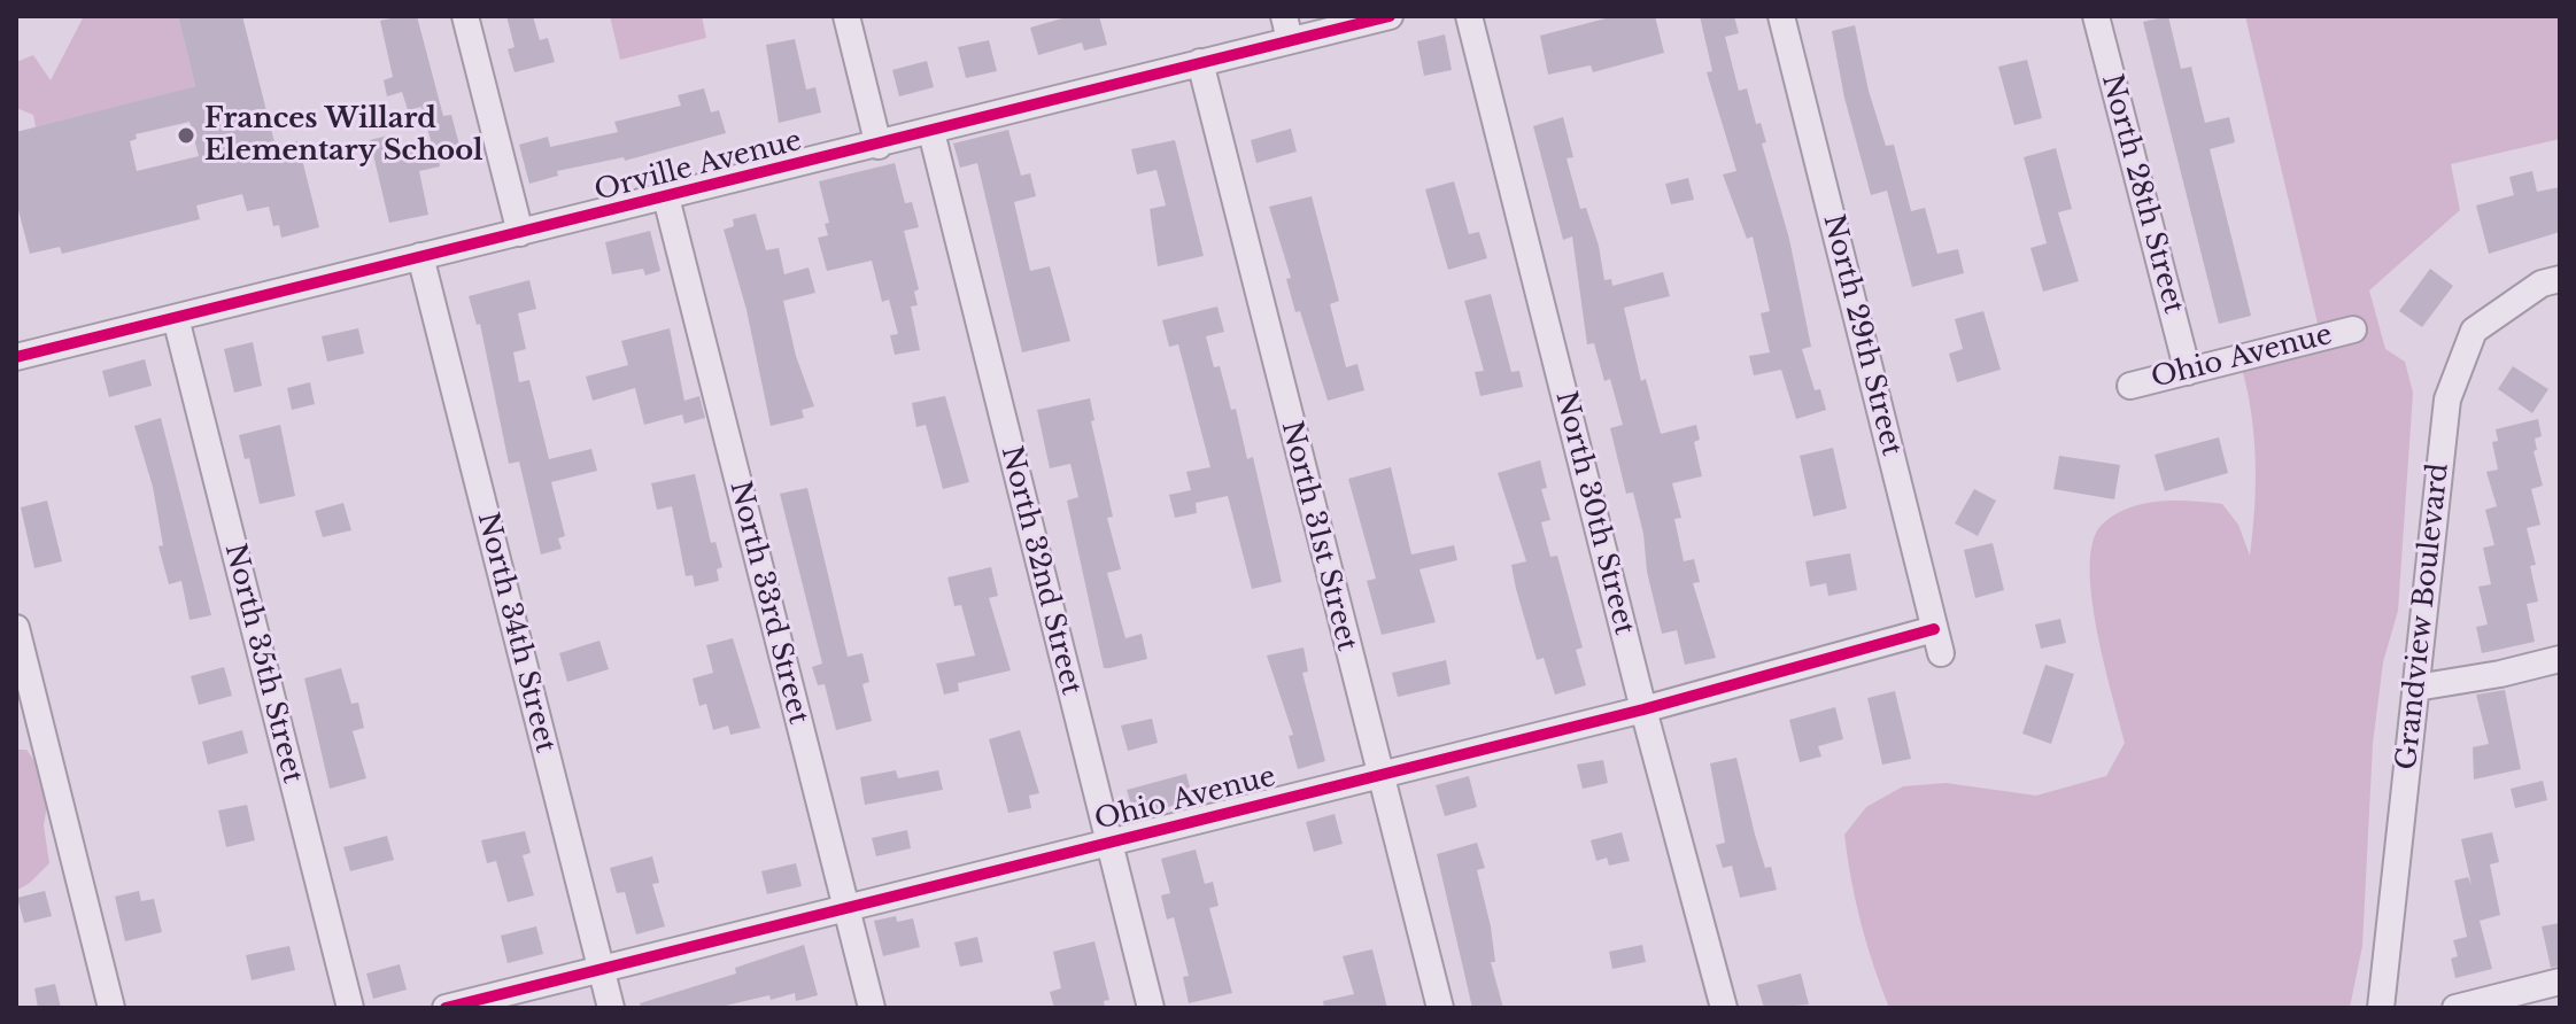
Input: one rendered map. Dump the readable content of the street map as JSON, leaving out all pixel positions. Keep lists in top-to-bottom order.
{
  "streets": {
    "street": [
      "Orville Avenue",
      "North 28th Street",
      "North 29th Street",
      "Ohio Avenue",
      "North 30th Street",
      "North 31st Street",
      "North 32nd Street",
      "North 33rd Street",
      "Grandview Boulevard",
      "North 34th Street",
      "North 35th Street"
    ]
  },
  "crossings": [
    ["Orville Avenue", "North 31st Street"],
    ["Orville Avenue", "North 32nd Street"],
    ["Orville Avenue", "North 33rd Street"],
    ["Orville Avenue", "North 34th Street"],
    ["Orville Avenue", "North 35th Street"],
    ["North 28th Street", "Ohio Avenue"],
    ["North 29th Street", "Ohio Avenue"],
    ["Ohio Avenue", "North 30th Street"],
    ["Ohio Avenue", "North 31st Street"],
    ["Ohio Avenue", "North 32nd Street"],
    ["Ohio Avenue", "North 33rd Street"],
    ["Ohio Avenue", "North 34th Street"]
  ],
  "places": ["Frances Willard Elementary School"]
}
